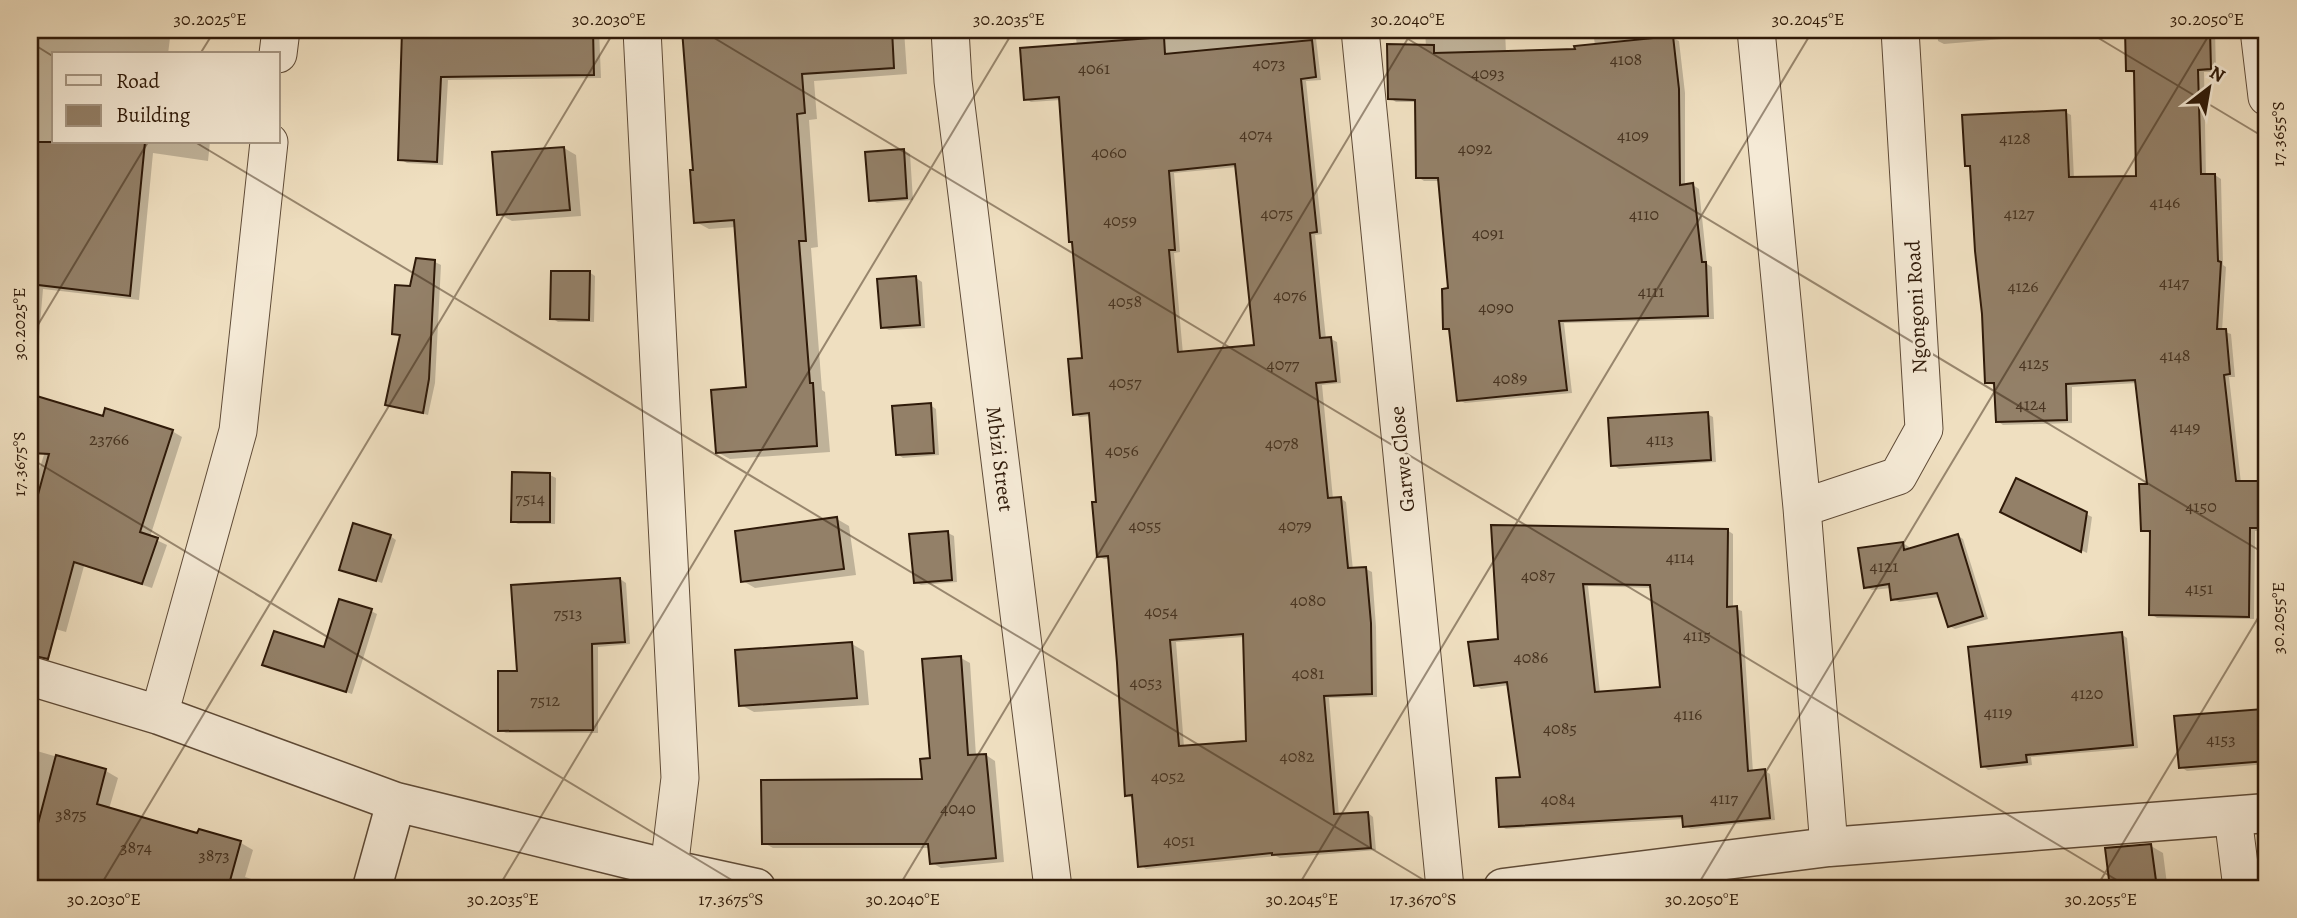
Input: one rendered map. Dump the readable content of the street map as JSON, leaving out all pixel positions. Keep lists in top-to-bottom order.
{
  "streets": {
    "street": ["Ngongoni Road", "Mbizi Street", "Garwe Close"]
  },
  "house_numbers": [
    "4108",
    "4073",
    "4061",
    "4093",
    "4074",
    "4109",
    "4128",
    "4092",
    "4060",
    "4146",
    "4075",
    "4127",
    "4110",
    "4059",
    "4091",
    "4147",
    "4126",
    "4111",
    "4076",
    "4058",
    "4090",
    "4148",
    "4125",
    "4077",
    "4089",
    "4057",
    "4124",
    "4149",
    "23766",
    "4113",
    "4078",
    "4056",
    "7514",
    "4150",
    "4055",
    "4079",
    "4114",
    "4121",
    "4087",
    "4151",
    "4080",
    "4054",
    "7513",
    "4115",
    "4086",
    "4081",
    "4053",
    "4120",
    "7512",
    "4119",
    "4116",
    "4085",
    "4153",
    "4082",
    "4052",
    "4117",
    "4084",
    "4040",
    "3875",
    "4051",
    "3874",
    "3873"
  ],
  "legend": ["Road", "Building"],
  "north": "top right",
  "coordinates": [
    "30.2025°E",
    "30.2030°E",
    "30.2035°E",
    "30.2040°E",
    "30.2045°E",
    "30.2050°E",
    "17.3655°S",
    "17.3675°S",
    "30.2055°E",
    "17.3670°S"
  ]
}
